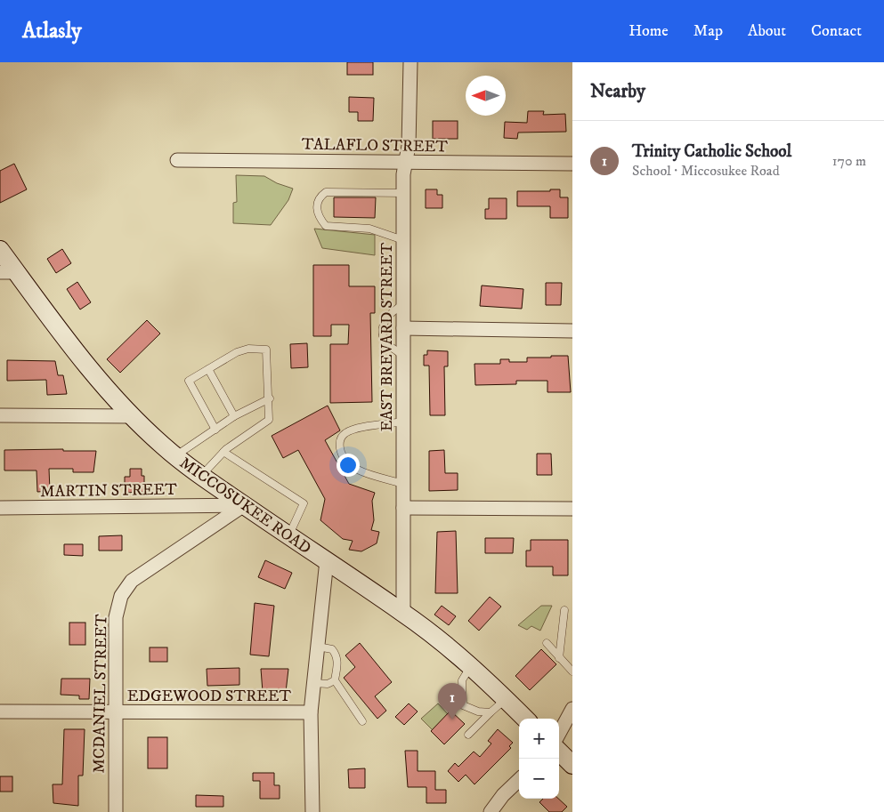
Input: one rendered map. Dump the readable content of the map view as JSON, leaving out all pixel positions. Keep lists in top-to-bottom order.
{
  "streets": {
    "street": [
      "TALAFLO STREET",
      "EAST BREVARD STREET",
      "MARTIN STREET",
      "MICCOSUKEE ROAD",
      "MCDANIEL STREET",
      "EDGEWOOD STREET"
    ]
  },
  "crossings": [
    ["TALAFLO STREET", "EAST BREVARD STREET"],
    ["EAST BREVARD STREET", "MICCOSUKEE ROAD"],
    ["MARTIN STREET", "MICCOSUKEE ROAD"],
    ["MARTIN STREET", "MCDANIEL STREET"],
    ["MICCOSUKEE ROAD", "MCDANIEL STREET"],
    ["MCDANIEL STREET", "EDGEWOOD STREET"]
  ],
  "north": "left",
  "page": {
    "header": "Atlasly",
    "nav": [
      "Home",
      "Map",
      "About",
      "Contact"
    ],
    "heading": "Nearby",
    "list": [
      {
        "mark": "1",
        "name": "Trinity Catholic School",
        "note": "School · Miccosukee Road",
        "value": "170 m"
      }
    ],
    "pins": "1",
    "map_buttons": ["+", "−"]
  }
}
